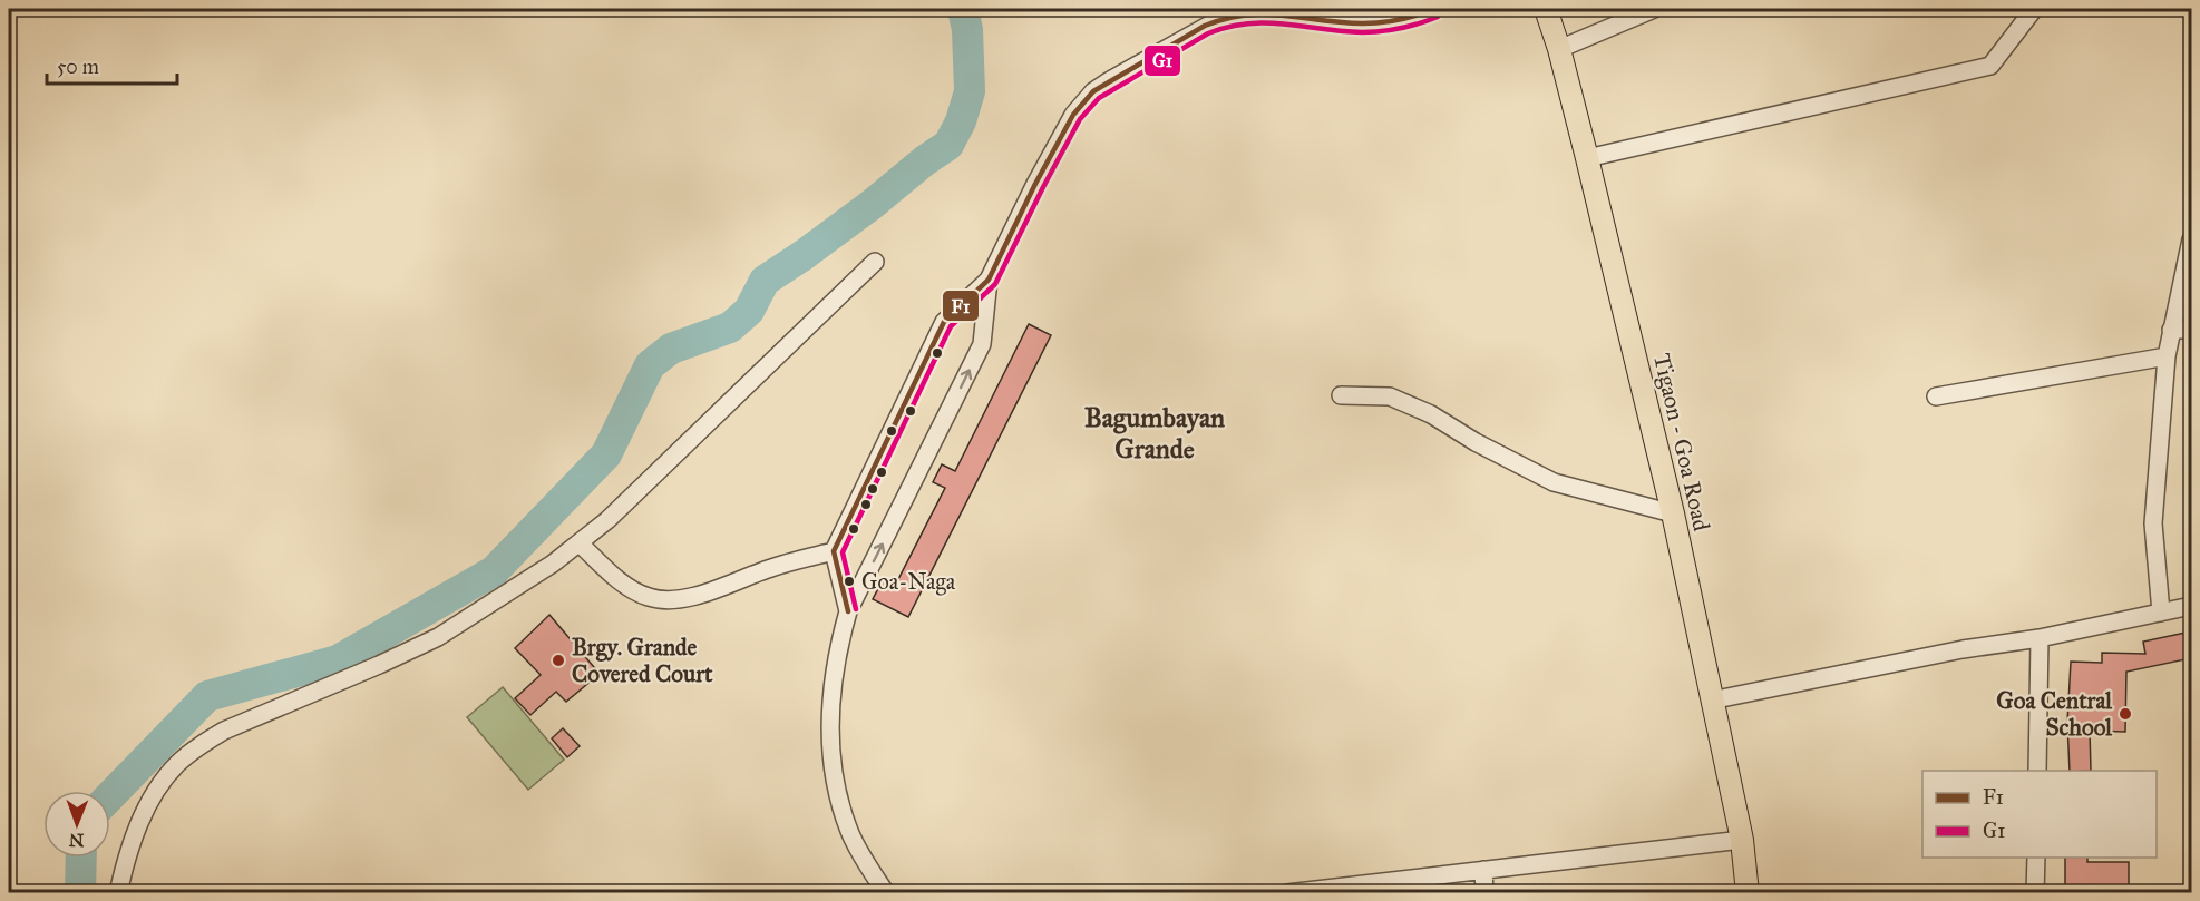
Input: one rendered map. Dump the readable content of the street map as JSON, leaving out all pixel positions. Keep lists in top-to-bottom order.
{
  "streets": {
    "main road": ["Tigaon - Goa Road"]
  },
  "districts": ["Bagumbayan Grande"],
  "places": ["Goa-Naga", "Brgy. Grande Covered Court", "Goa Central School"],
  "lines": ["transit line F1", "transit line G1"],
  "legend": ["F1", "G1"],
  "scale_bar": "50 m",
  "north": "bottom"
}
